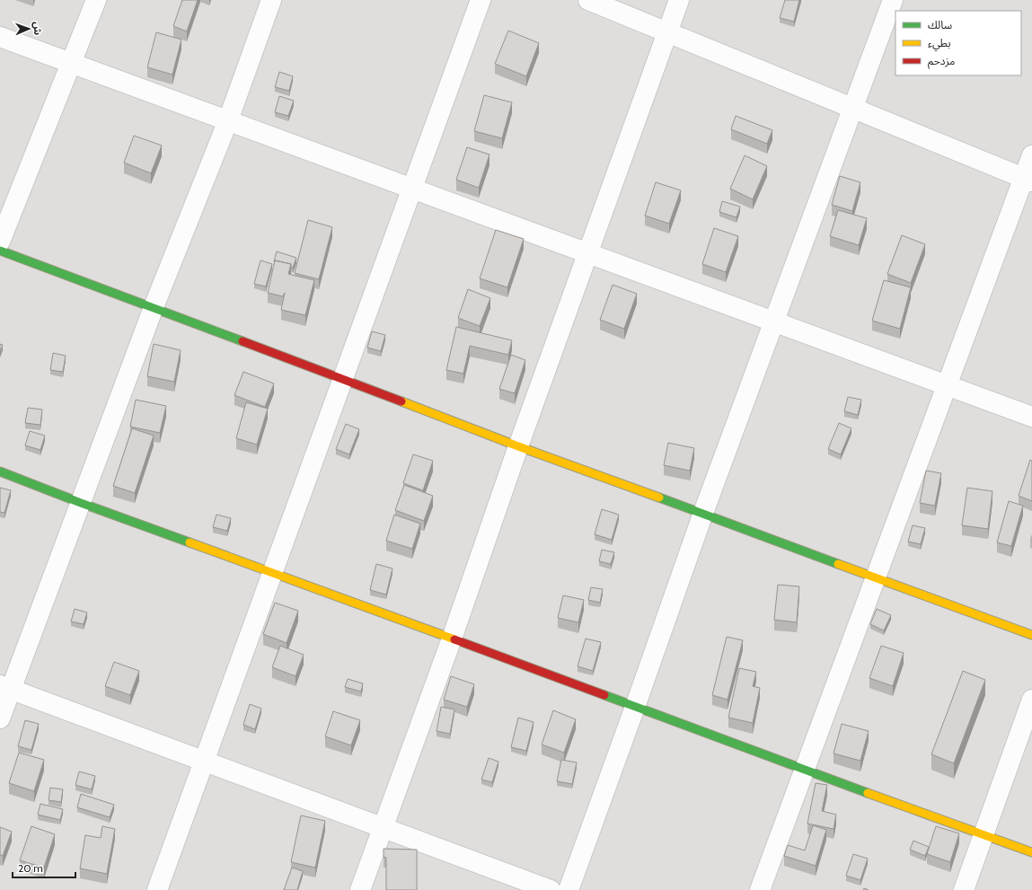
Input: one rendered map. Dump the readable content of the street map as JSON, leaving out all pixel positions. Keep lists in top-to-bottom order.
{
  "legend": ["سالك", "بطيء", "مزدحم"],
  "scale_bar": "20 m",
  "north": "right"
}
